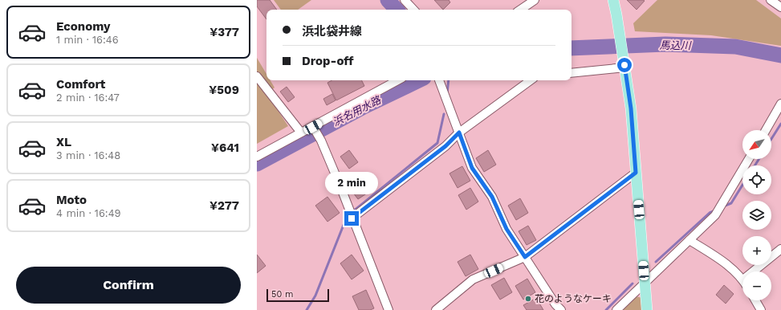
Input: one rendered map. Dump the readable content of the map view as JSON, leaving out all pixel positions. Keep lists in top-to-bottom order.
{
  "water": ["馬込川", "浜名用水路"],
  "places": ["花のようなケーキ"],
  "scale_bar": "50 m",
  "north": "bottom left",
  "page": {
    "list": [
      {
        "name": "Economy",
        "note": "1 min · 16:46",
        "value": "¥377"
      },
      {
        "name": "Comfort",
        "note": "2 min · 16:47",
        "value": "¥509"
      },
      {
        "name": "XL",
        "note": "3 min · 16:48",
        "value": "¥641"
      },
      {
        "name": "Moto",
        "note": "4 min · 16:49",
        "value": "¥277"
      }
    ],
    "banner": ["浜北袋井線", "Drop-off"],
    "map_buttons": ["+", "−"],
    "bubble": "2 min",
    "buttons": "Confirm",
    "scale": "50 m"
  }
}
